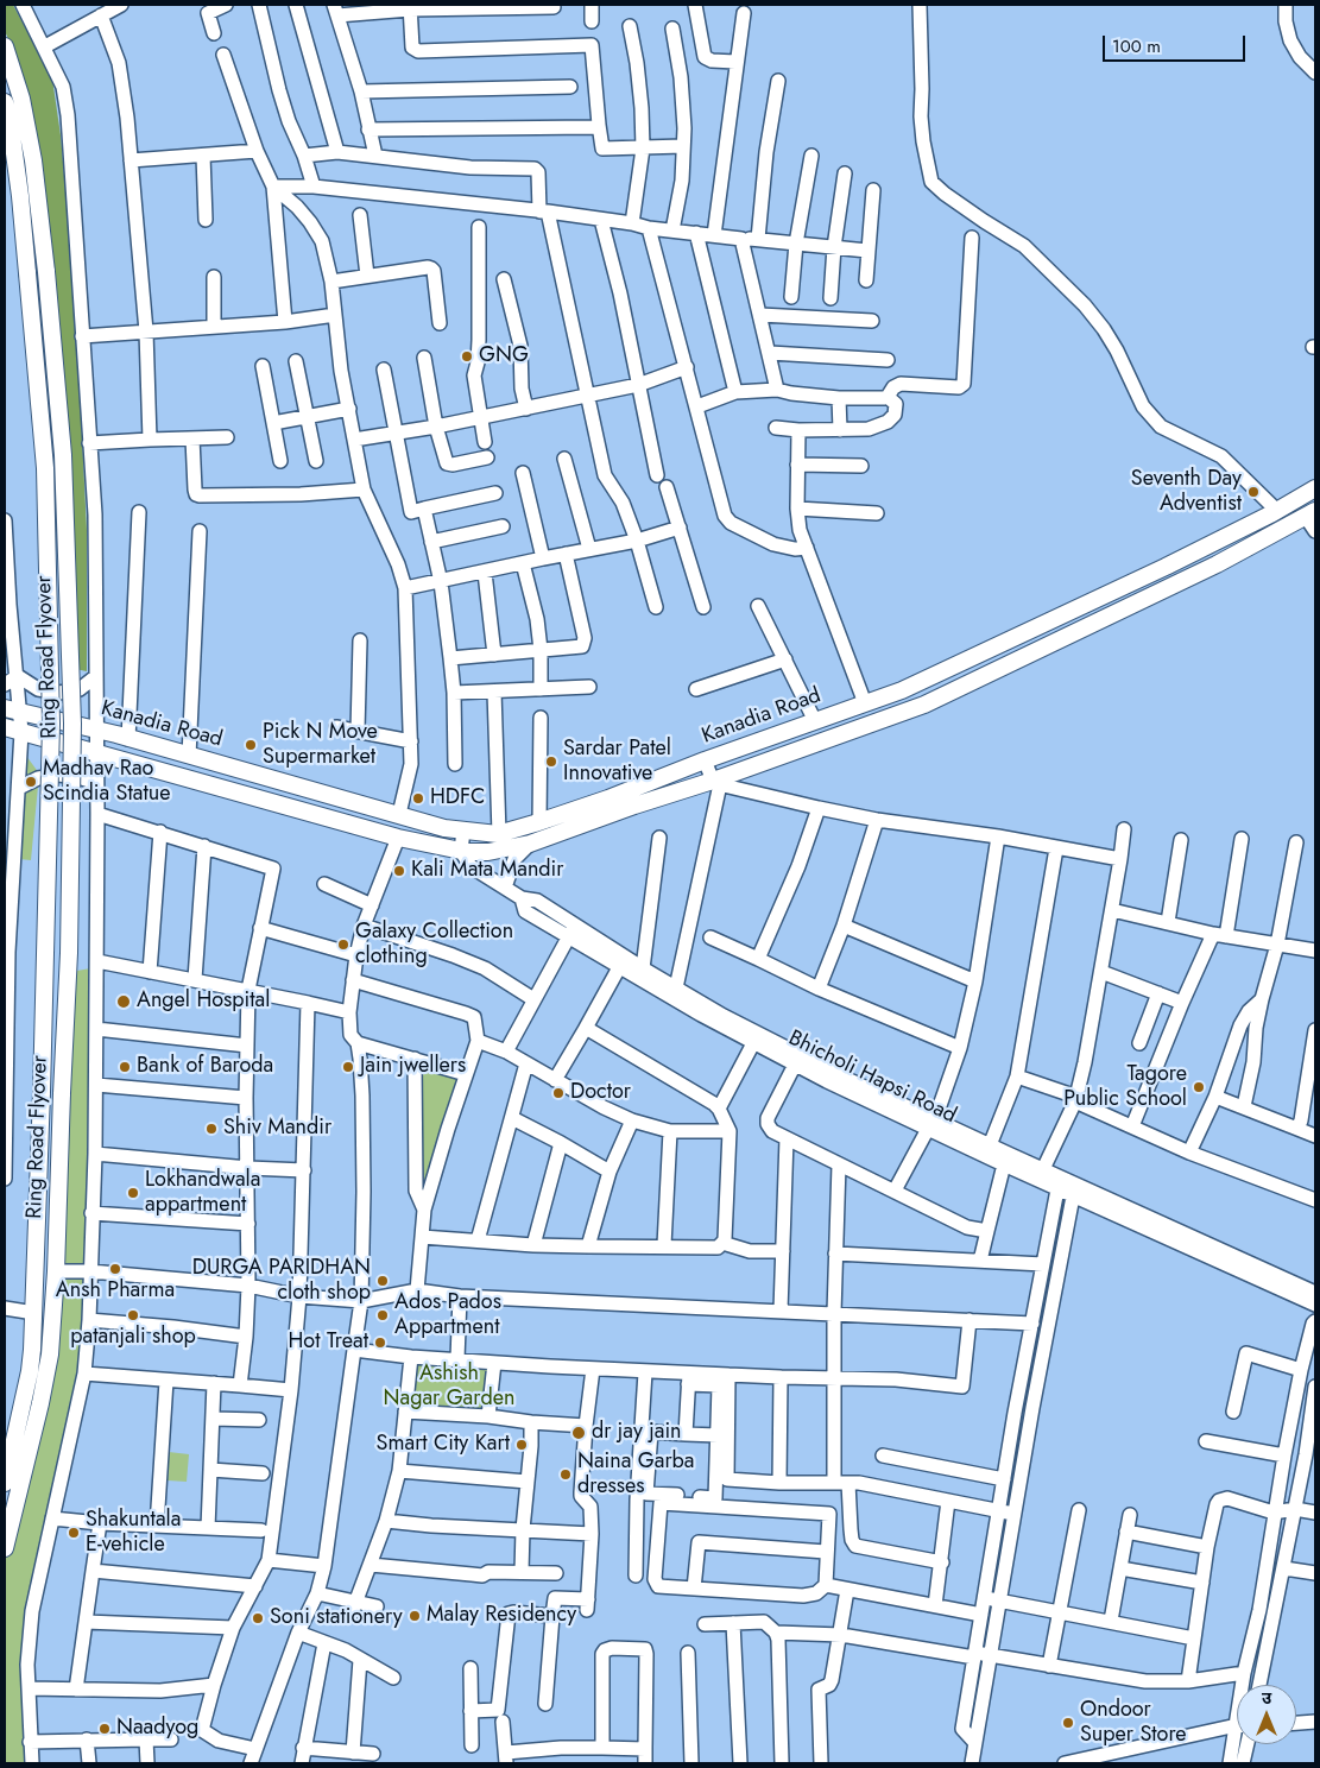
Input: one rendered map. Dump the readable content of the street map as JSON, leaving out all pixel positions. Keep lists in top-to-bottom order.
{
  "streets": {
    "main road": ["Ring Road Flyover", "Kanadia Road"],
    "street": ["Bhicholi Hapsi Road"]
  },
  "crossings": [
    ["Kanadia Road", "Bhicholi Hapsi Road"]
  ],
  "parks": ["Ashish Nagar Garden"],
  "places": [
    "GNG",
    "Seventh Day Adventist",
    "Pick N Move Supermarket",
    "Sardar Patel Innovative",
    "Madhav Rao Scindia Statue",
    "HDFC",
    "Kali Mata Mandir",
    "Galaxy Collection clothing",
    "Angel Hospital",
    "Bank of Baroda",
    "Jain jwellers",
    "Tagore Public School",
    "Doctor",
    "Shiv Mandir",
    "Lokhandwala appartment",
    "Ansh Pharma",
    "DURGA PARIDHAN cloth shop",
    "patanjali shop",
    "Ados Pados Appartment",
    "Hot Treat",
    "dr jay jain",
    "Smart City Kart",
    "Naina Garba dresses",
    "Shakuntala E-vehicle",
    "Malay Residency",
    "Soni stationery",
    "Ondoor Super Store",
    "Naadyog"
  ],
  "scale_bar": "100 m",
  "north": "top"
}
